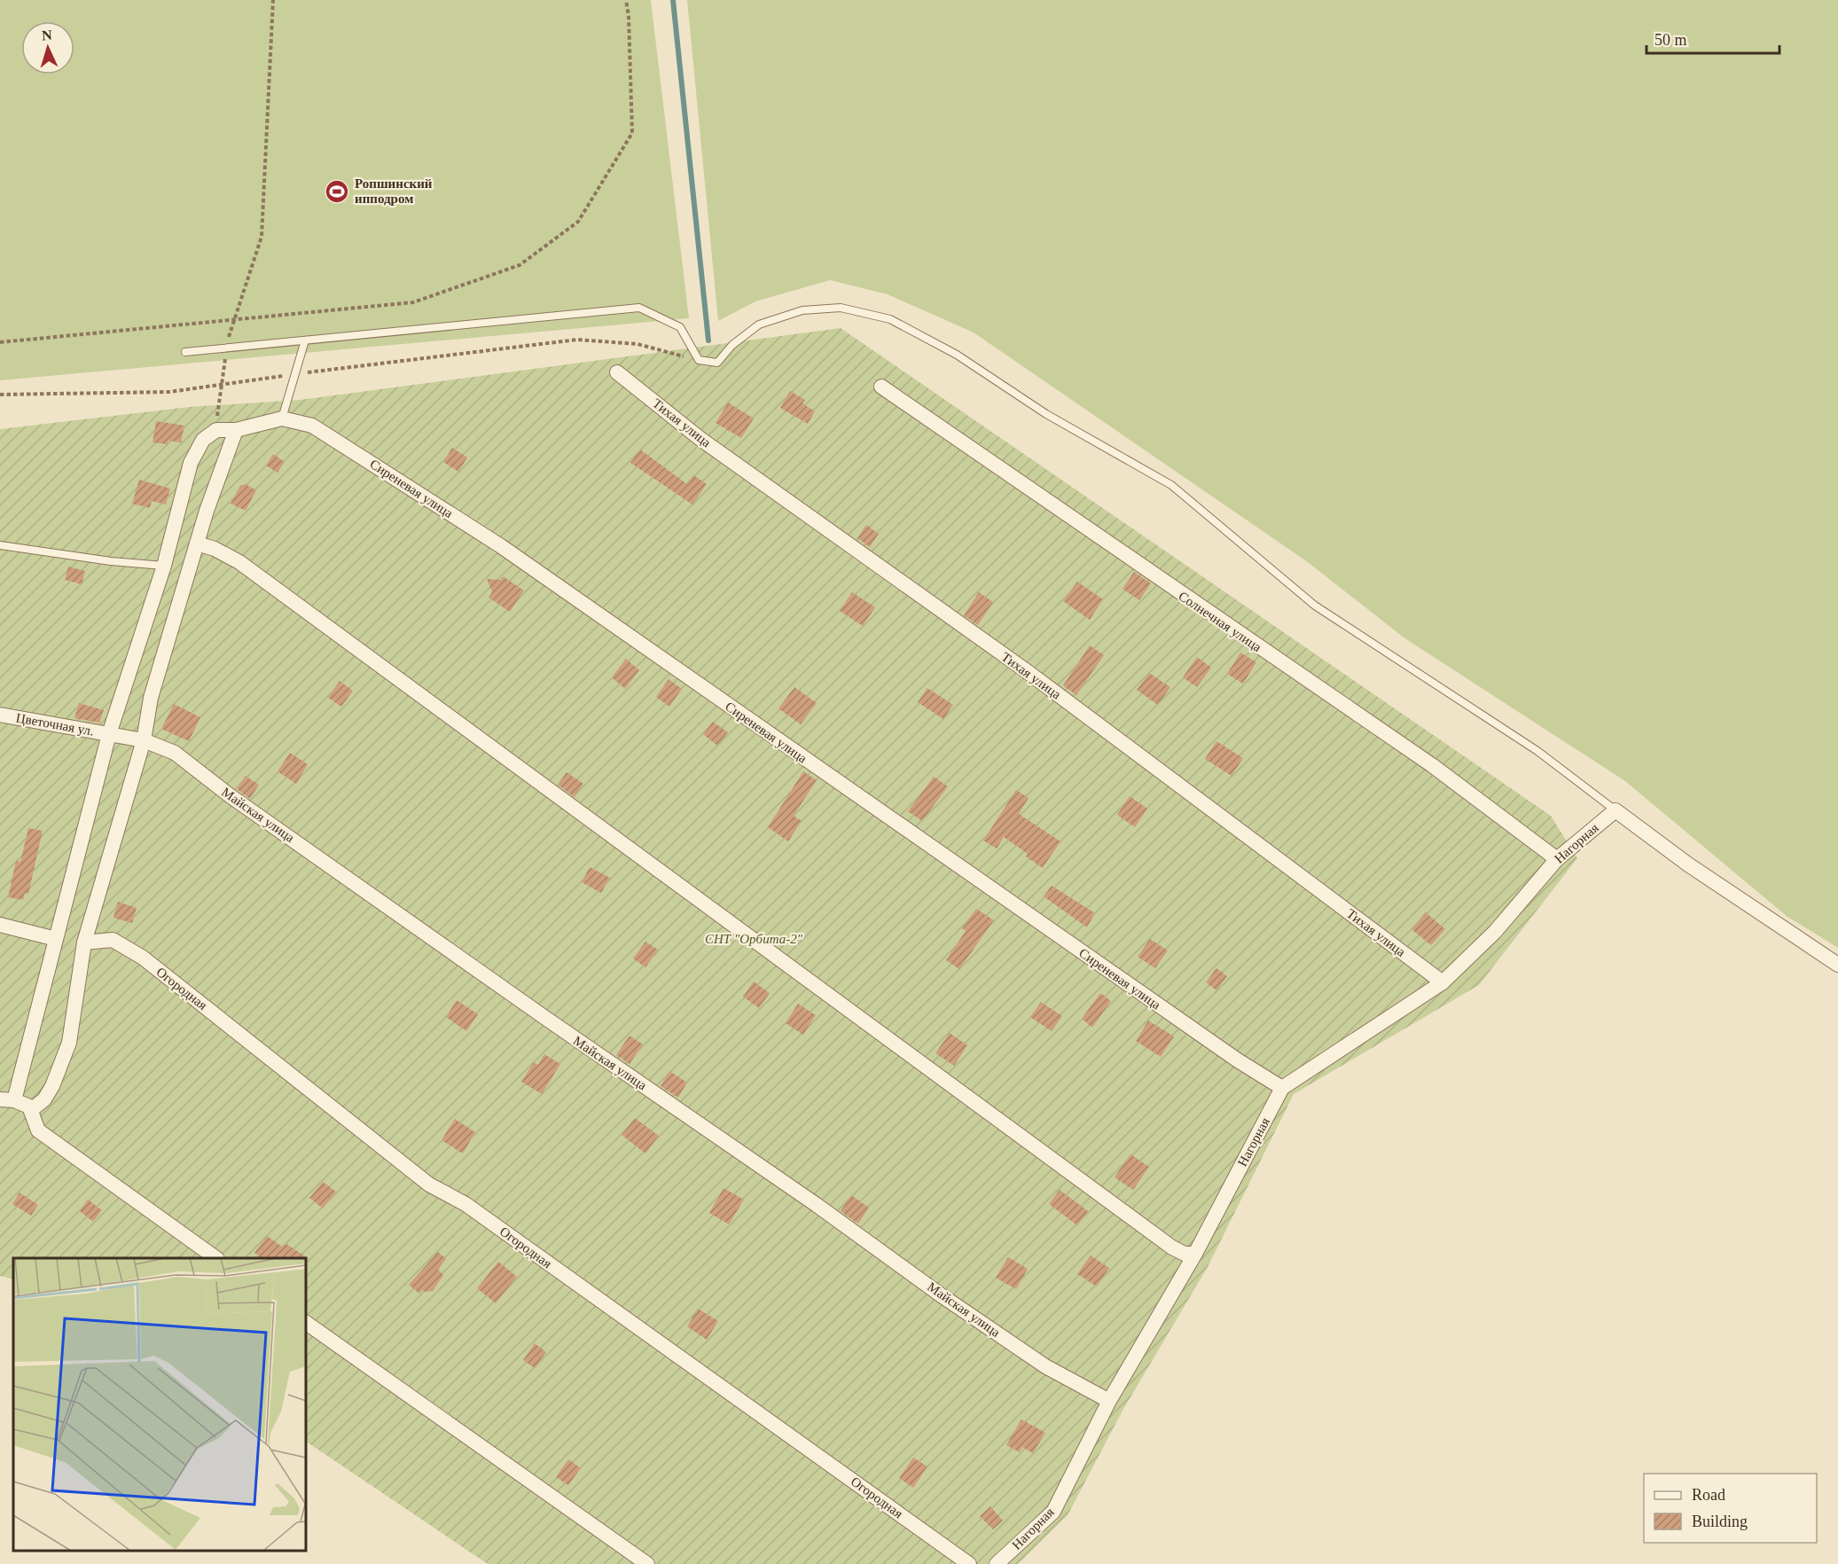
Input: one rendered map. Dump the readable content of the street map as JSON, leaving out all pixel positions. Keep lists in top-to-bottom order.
{
  "streets": {
    "street": [
      "Тихая улица",
      "Сиреневая улица",
      "Солнечная улица",
      "Цветочная ул.",
      "Майская улица",
      "Нагорная",
      "Огородная"
    ]
  },
  "crossings": [
    ["Тихая улица", "Нагорная"],
    ["Сиреневая улица", "Нагорная"],
    ["Солнечная улица", "Нагорная"],
    ["Цветочная ул.", "Майская улица"],
    ["Майская улица", "Нагорная"]
  ],
  "parks": ["СНТ \"Орбита-2\""],
  "places": {
    "sports": ["Ропшинский ипподром"]
  },
  "legend": ["Road", "Building"],
  "scale_bar": "50 m",
  "north": "top"
}
